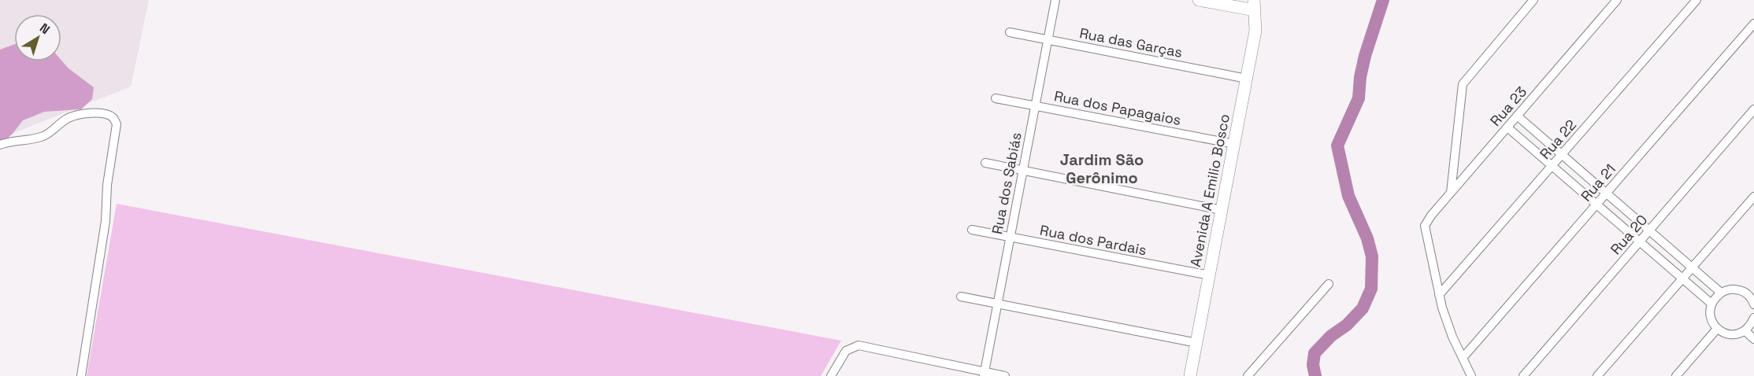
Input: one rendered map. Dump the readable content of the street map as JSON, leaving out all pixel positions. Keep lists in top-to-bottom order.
{
  "streets": {
    "main road": ["Avenida A Emilio Bosco"],
    "street": [
      "Rua das Garças",
      "Rua 23",
      "Rua dos Papagaios",
      "Rua 22",
      "Rua 21",
      "Rua dos Sabiás",
      "Rua 20",
      "Rua dos Pardais"
    ]
  },
  "crossings": [
    ["Rua das Garças", "Rua dos Sabiás"],
    ["Rua das Garças", "Avenida A Emilio Bosco"],
    ["Rua 23", "Rua 22"],
    ["Rua dos Papagaios", "Rua dos Sabiás"],
    ["Rua dos Papagaios", "Avenida A Emilio Bosco"],
    ["Rua dos Sabiás", "Rua dos Pardais"],
    ["Avenida A Emilio Bosco", "Rua dos Pardais"]
  ],
  "districts": ["Jardim São Gerônimo"],
  "north": "top right"
}
